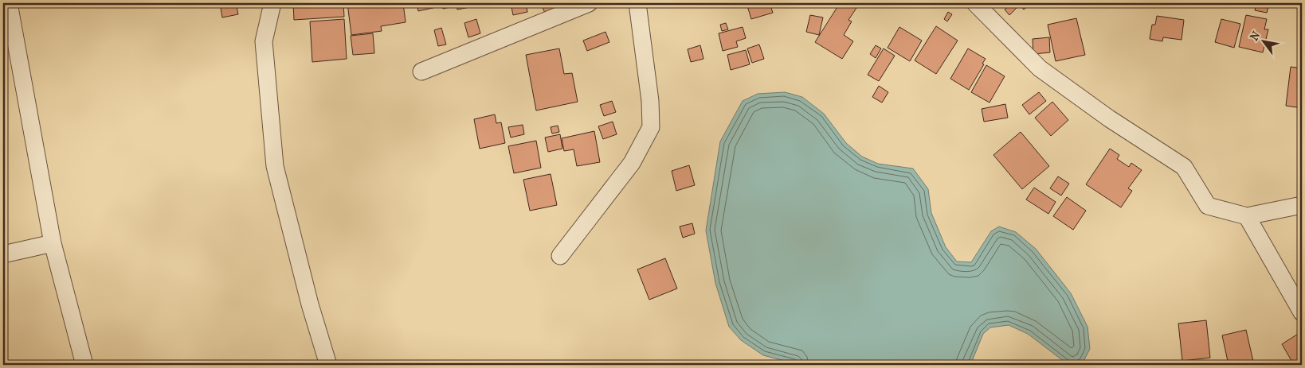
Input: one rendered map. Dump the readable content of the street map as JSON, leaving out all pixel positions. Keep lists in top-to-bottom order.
{
  "north": "top left"
}
